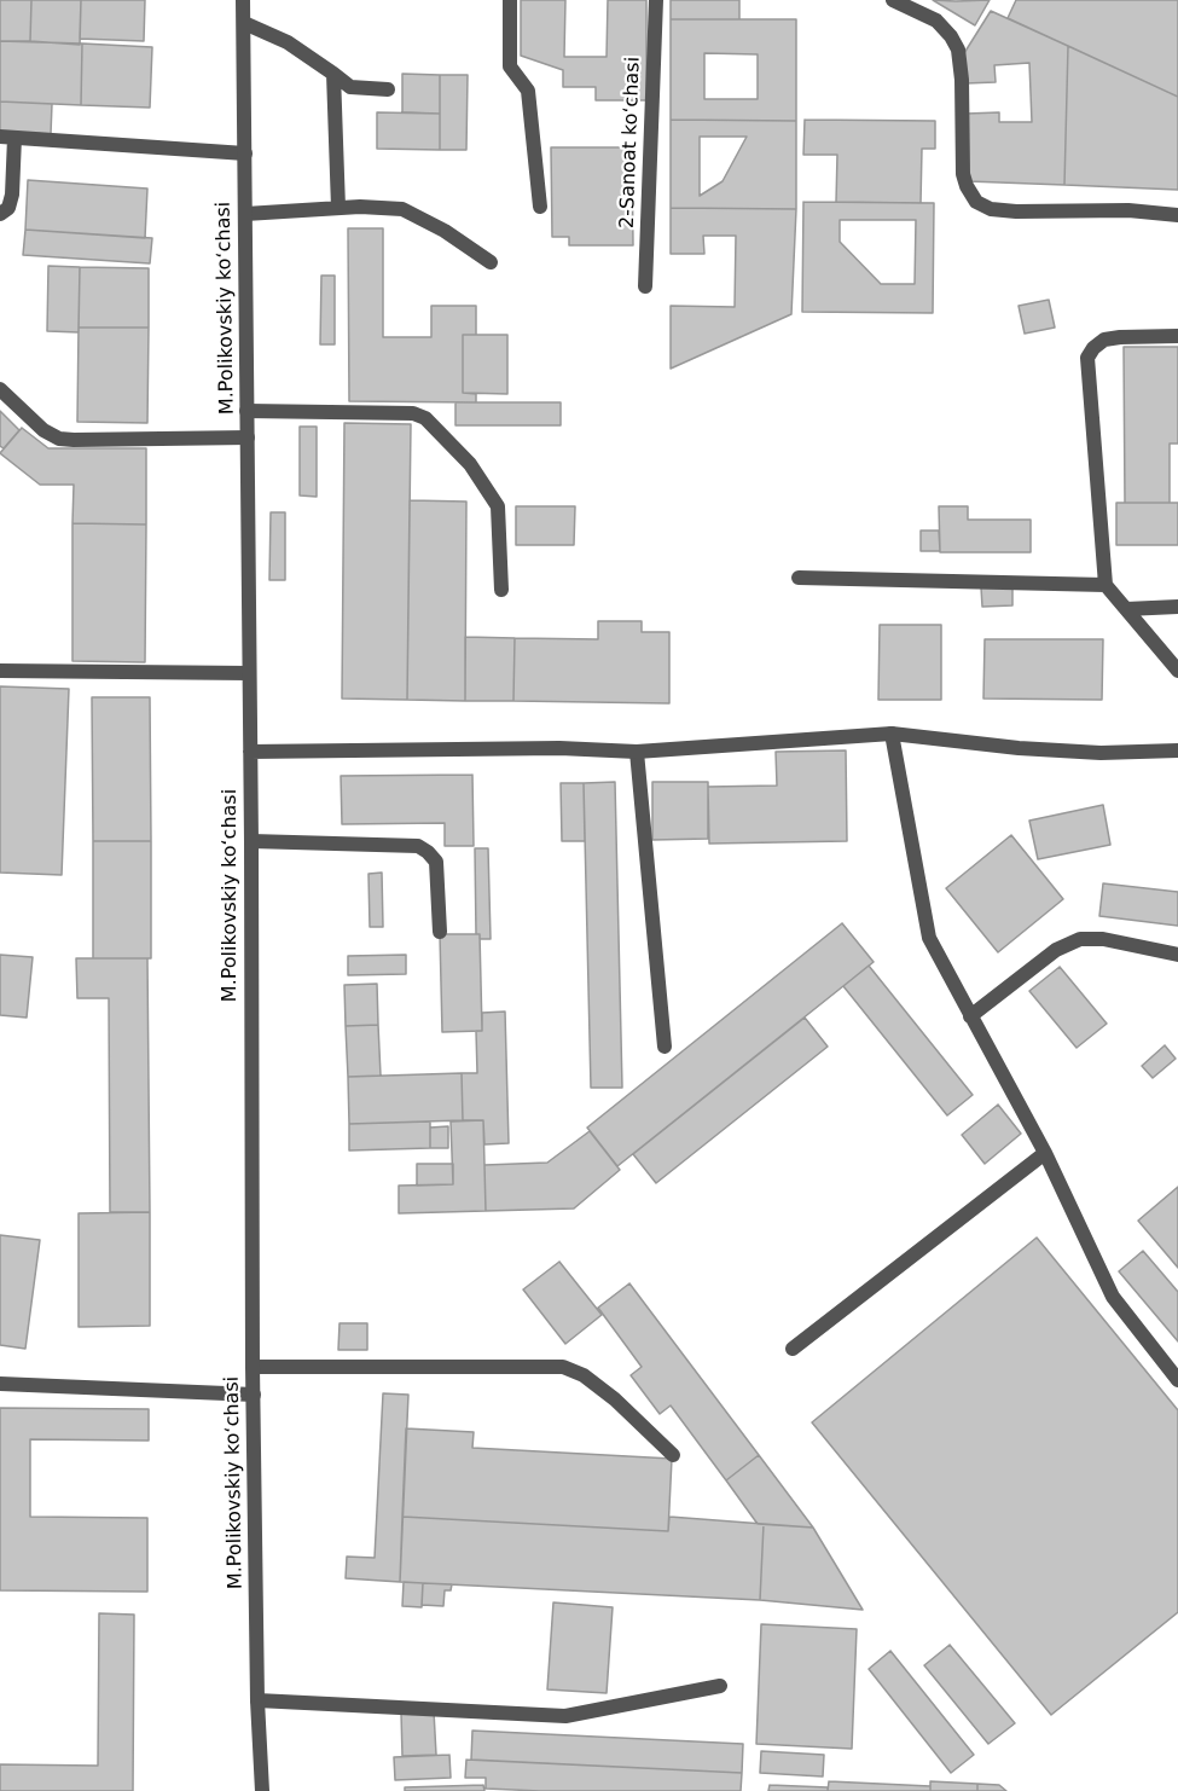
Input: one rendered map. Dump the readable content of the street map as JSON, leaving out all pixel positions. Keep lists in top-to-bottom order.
{
  "streets": {
    "street": ["2-Sanoat koʻchasi", "M.Polikovskiy koʻchasi"]
  }
}
